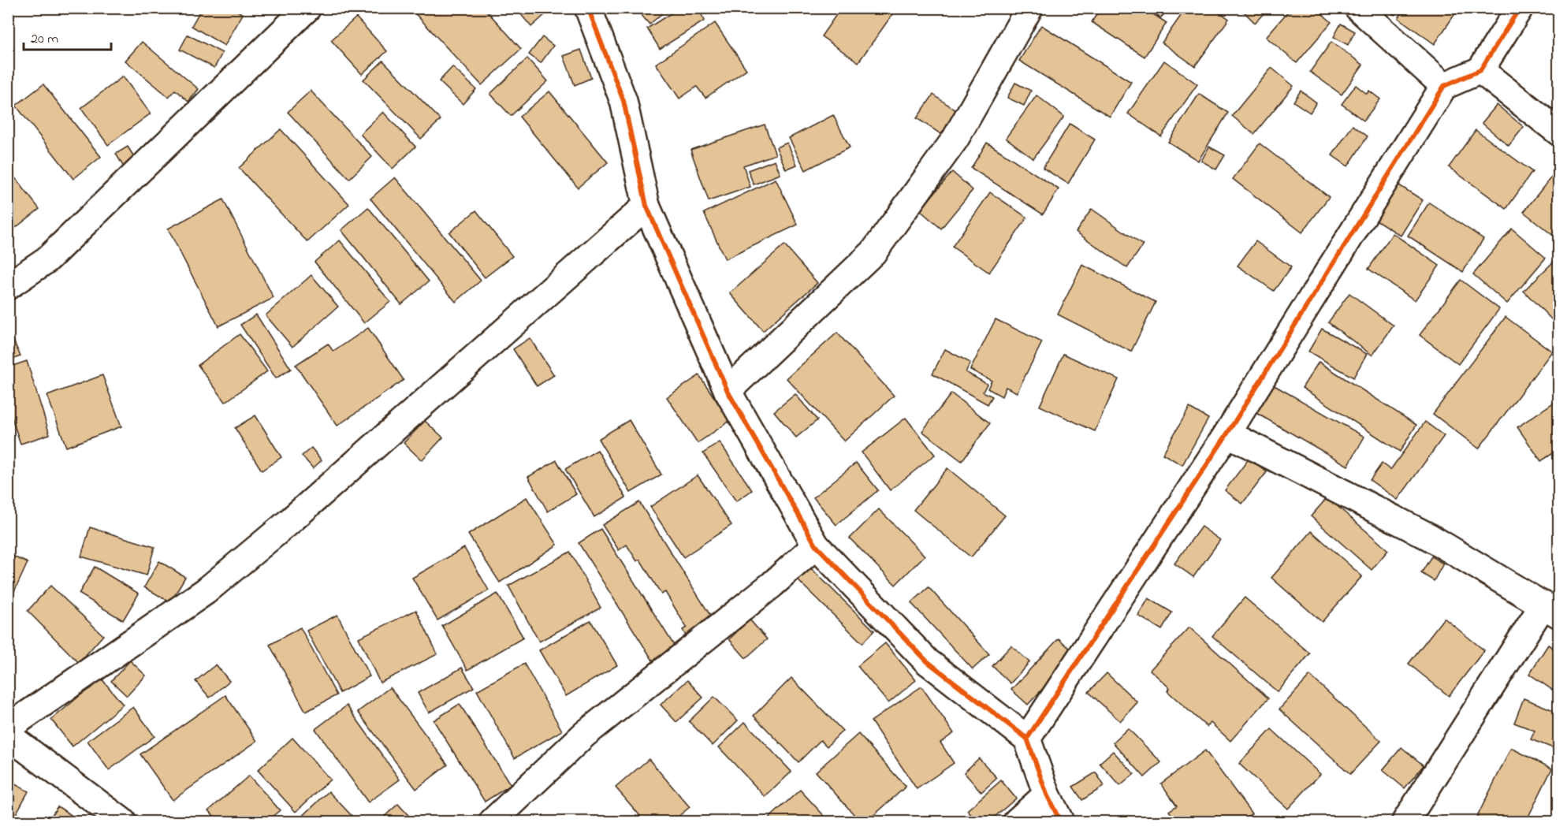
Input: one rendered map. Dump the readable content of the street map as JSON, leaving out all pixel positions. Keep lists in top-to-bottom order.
{
  "scale_bar": "20 m"
}
